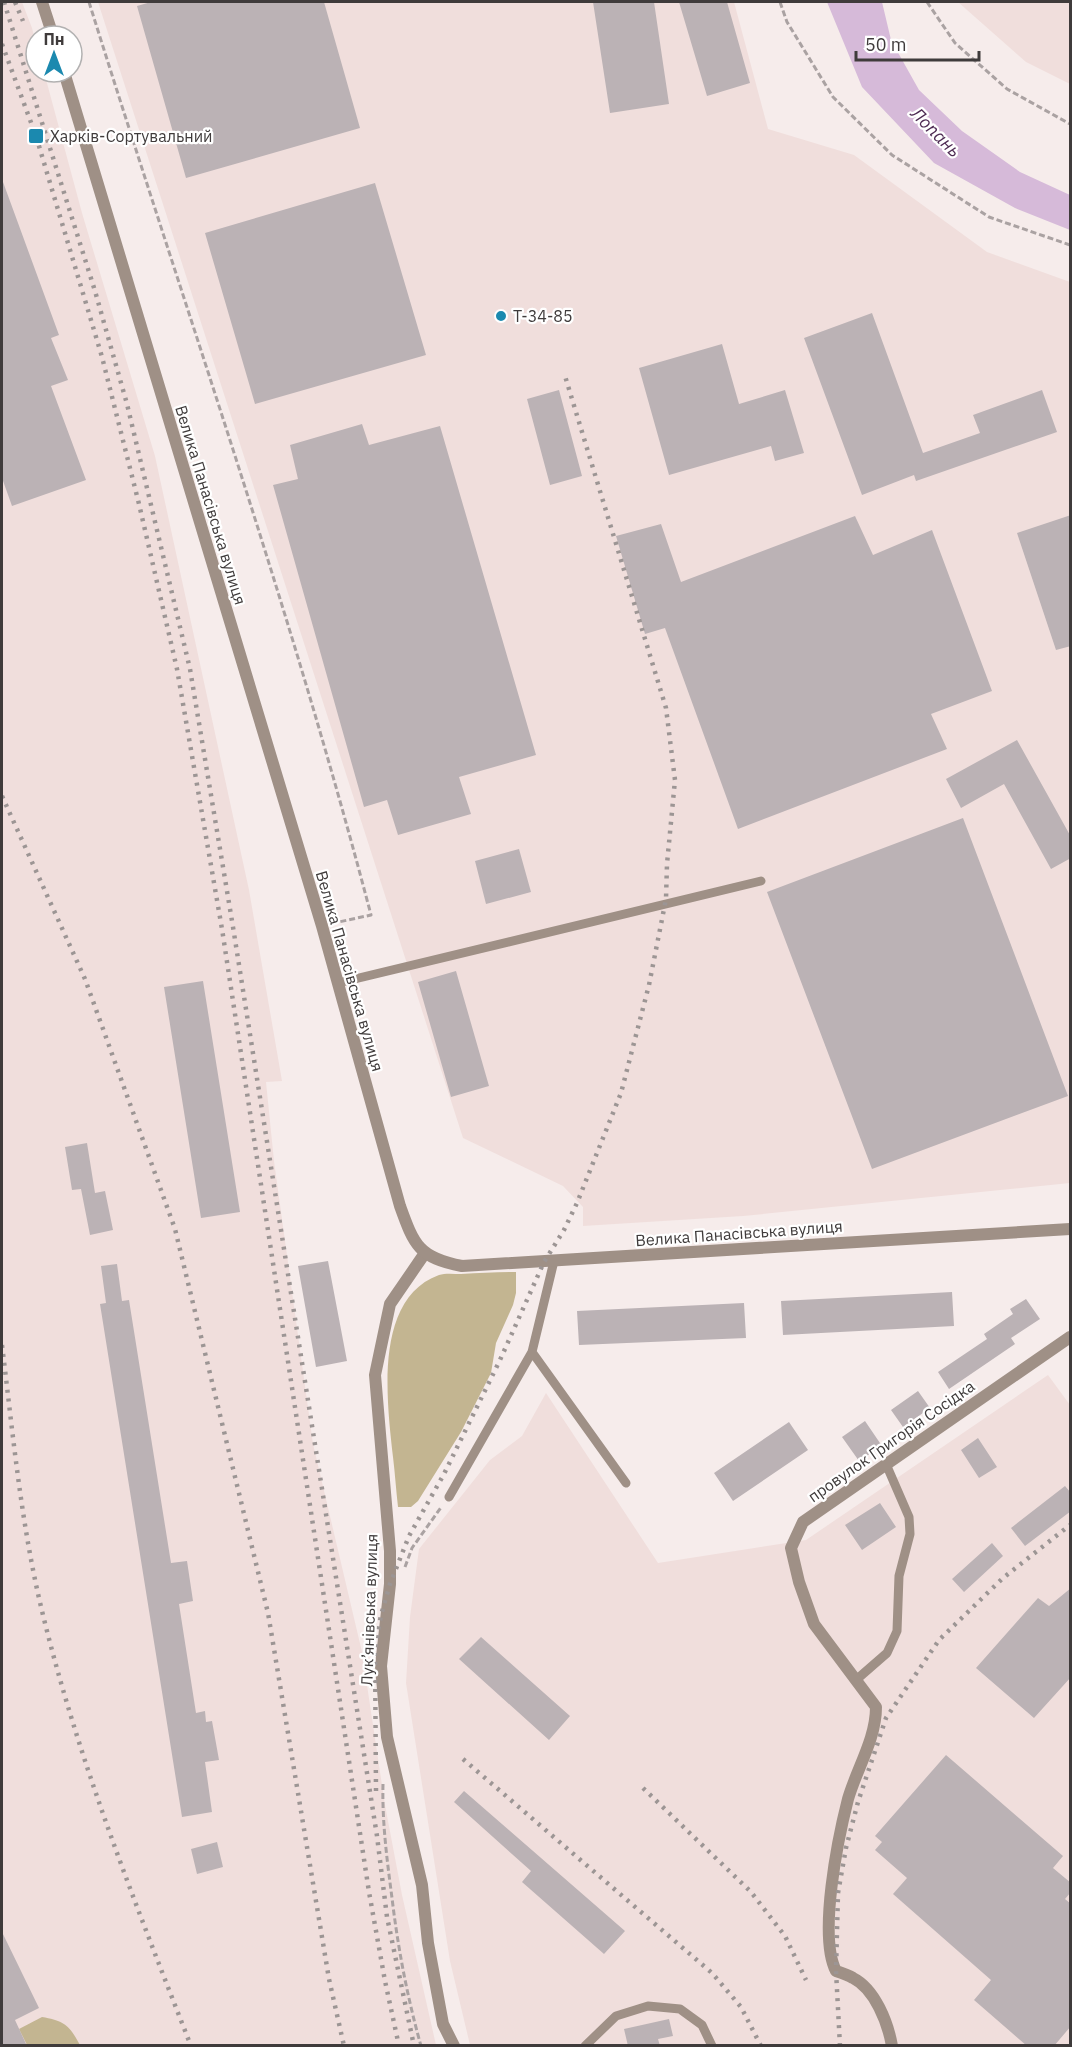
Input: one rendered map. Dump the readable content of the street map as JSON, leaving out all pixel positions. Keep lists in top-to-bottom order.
{
  "streets": {
    "street": ["Велика Панасівська вулиця", "провулок Григорія Сосідка", "Лук’янівська вулиця"]
  },
  "crossings": [
    ["Велика Панасівська вулиця", "Лук’янівська вулиця"]
  ],
  "water": ["Лопань"],
  "places": {
    "transit": ["Харків-Сортувальний"],
    "other": ["Т-34-85"]
  },
  "scale_bar": "50 m",
  "north": "top"
}
